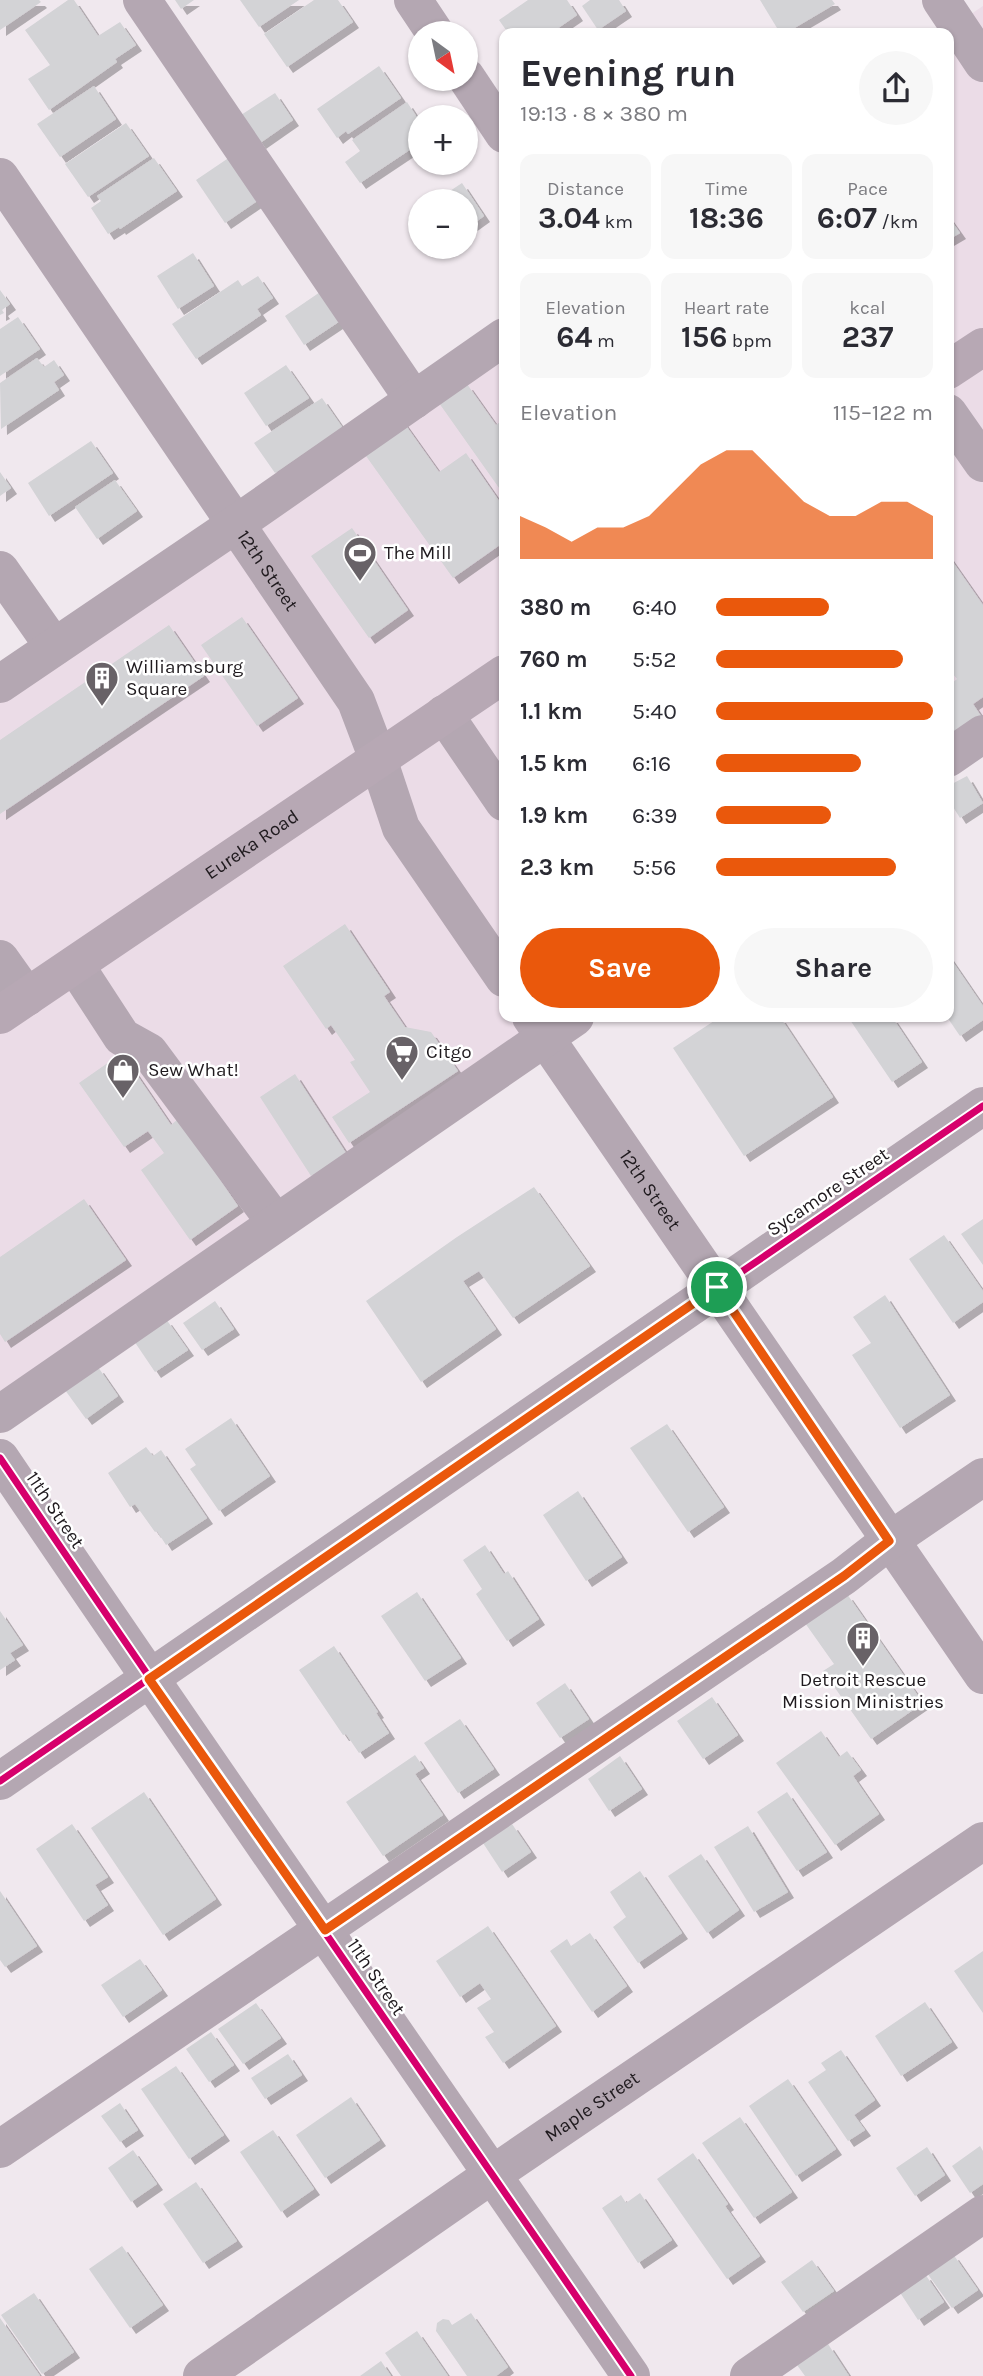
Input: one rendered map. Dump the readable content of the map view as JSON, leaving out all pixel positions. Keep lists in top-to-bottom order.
{
  "streets": {
    "main road": ["Eureka Road"],
    "street": [
      "12th Street",
      "Sycamore Street",
      "11th Street",
      "Maple Street"
    ]
  },
  "crossings": [
    ["12th Street", "Eureka Road"],
    ["12th Street", "Sycamore Street"],
    ["Sycamore Street", "11th Street"],
    ["11th Street", "Maple Street"]
  ],
  "places": {
    "sports": ["The Mill"],
    "building": ["Williamsburg Square", "Detroit Rescue Mission Ministries"],
    "supermarket": ["Citgo"],
    "shop": ["Sew What!"]
  },
  "north": "bottom right",
  "page": {
    "map_buttons": ["+", "−"],
    "heading": ["Evening run", "19:13 · 8 × 380 m"],
    "stats": [
      ["Distance", "3.04 km"],
      ["Time", "18:36"],
      ["Pace", "6:07 /km"],
      ["Elevation", "64 m"],
      ["Heart rate", "156 bpm"],
      ["kcal", "237"]
    ],
    "chart": ["Elevation", "115–122 m"],
    "list": [
      {
        "name": "380 m",
        "note": "6:40"
      },
      {
        "name": "760 m",
        "note": "5:52"
      },
      {
        "name": "1.1 km",
        "note": "5:40"
      },
      {
        "name": "1.5 km",
        "note": "6:16"
      },
      {
        "name": "1.9 km",
        "note": "6:39"
      },
      {
        "name": "2.3 km",
        "note": "5:56"
      }
    ],
    "buttons": ["Save", "Share"]
  }
}
